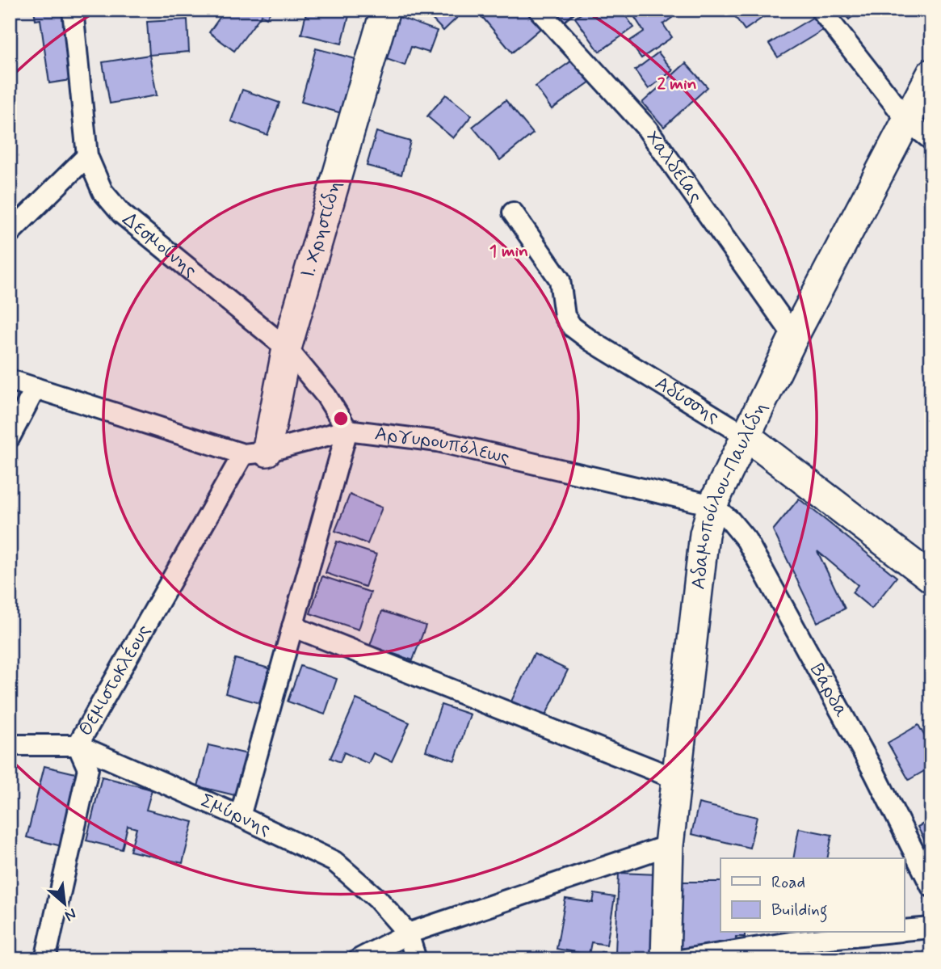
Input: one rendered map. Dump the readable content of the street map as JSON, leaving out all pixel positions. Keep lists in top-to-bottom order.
{
  "streets": {
    "street": [
      "Χαλδείας",
      "Ι. Χρηστίδη",
      "Δεσμοίνης",
      "Αδύσσης",
      "Αργυρουπόλεως",
      "Αδαμοπούλου-Παυλίδη",
      "Θεμιστοκλέους",
      "Βάρδα",
      "Σμύρνης"
    ]
  },
  "crossings": [
    ["Χαλδείας", "Αδαμοπούλου-Παυλίδη"],
    ["Ι. Χρηστίδη", "Δεσμοίνης"],
    ["Ι. Χρηστίδη", "Αργυρουπόλεως"],
    ["Ι. Χρηστίδη", "Θεμιστοκλέους"],
    ["Δεσμοίνης", "Αργυρουπόλεως"],
    ["Αδύσσης", "Αδαμοπούλου-Παυλίδη"],
    ["Αργυρουπόλεως", "Αδαμοπούλου-Παυλίδη"],
    ["Αργυρουπόλεως", "Θεμιστοκλέους"],
    ["Αργυρουπόλεως", "Βάρδα"],
    ["Αδαμοπούλου-Παυλίδη", "Βάρδα"],
    ["Θεμιστοκλέους", "Σμύρνης"]
  ],
  "legend": ["Road", "Building"],
  "north": "bottom right",
  "rings": ["2 min", "1 min"]
}
